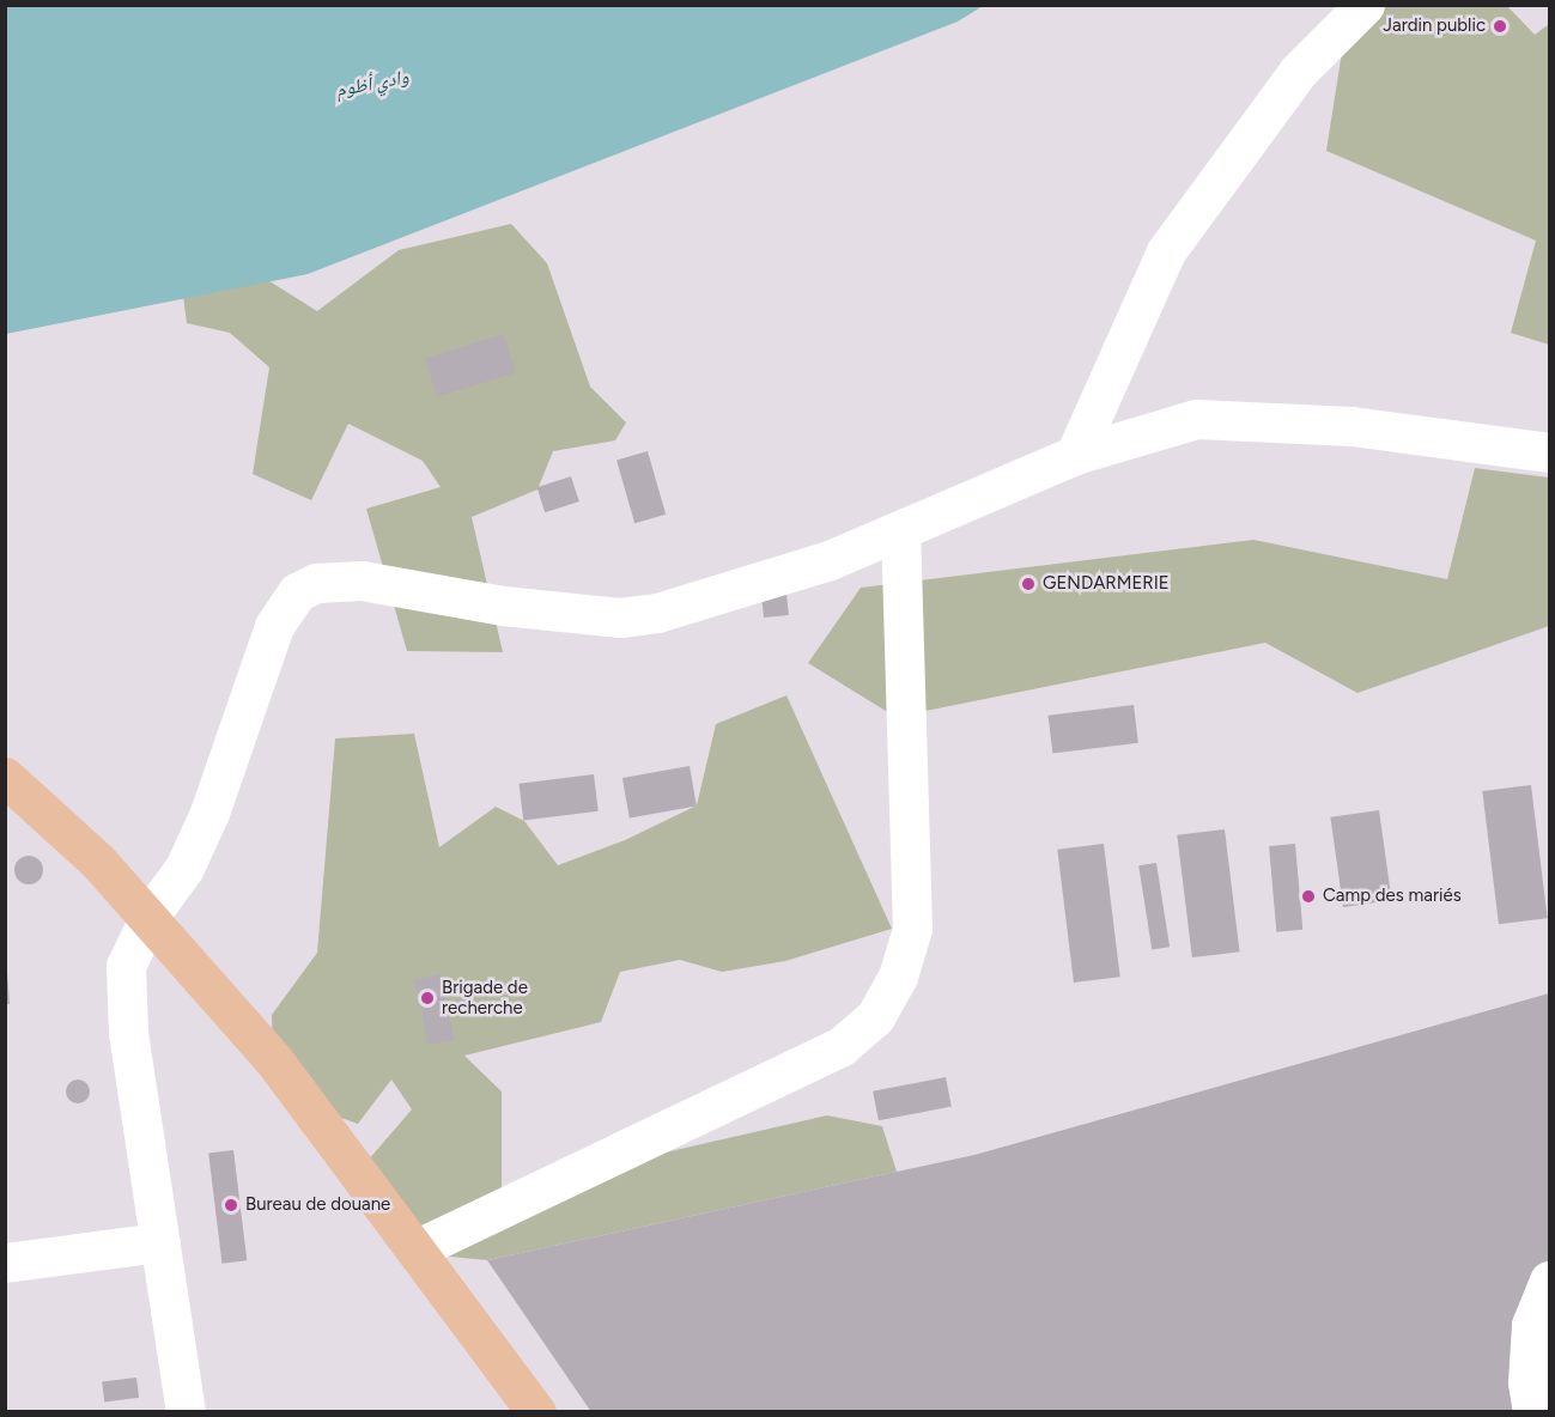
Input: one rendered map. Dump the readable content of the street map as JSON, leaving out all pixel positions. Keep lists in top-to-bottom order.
{
  "water": ["وادي أظوم"],
  "places": [
    "Jardin public",
    "GENDARMERIE",
    "Camp des mariés",
    "Brigade de recherche",
    "Bureau de douane"
  ]
}
